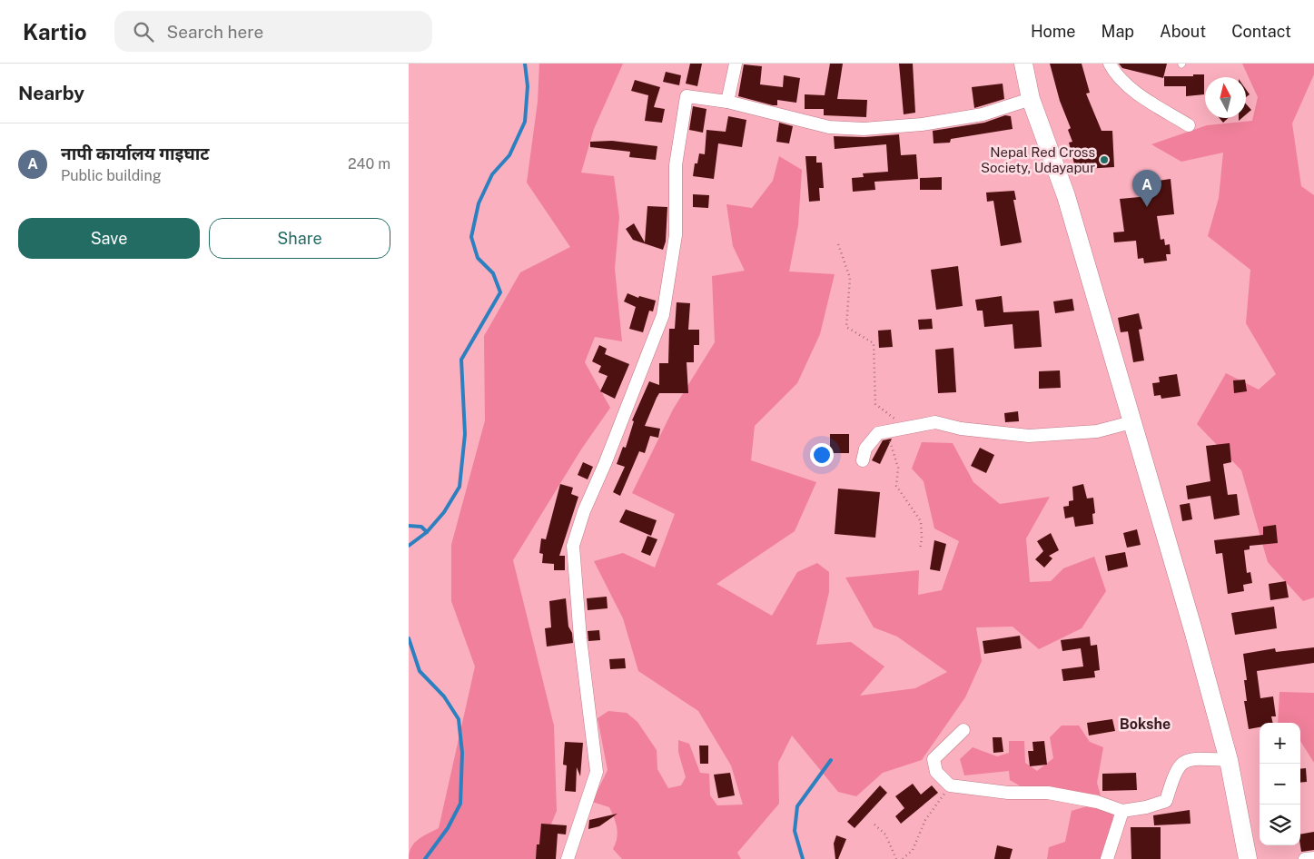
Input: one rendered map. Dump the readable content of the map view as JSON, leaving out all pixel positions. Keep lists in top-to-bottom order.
{
  "districts": ["Bokshe"],
  "places": ["Nepal Red Cross Society, Udayapur"],
  "north": "top",
  "page": {
    "header": "Kartio",
    "search": "Search here",
    "nav": [
      "Home",
      "Map",
      "About",
      "Contact"
    ],
    "heading": "Nearby",
    "list": [
      {
        "mark": "A",
        "name": "नापी कार्यालय गाइघाट",
        "note": "Public building",
        "value": "240 m"
      }
    ],
    "pins": "A",
    "buttons": ["Save", "Share"],
    "map_buttons": ["+", "−"]
  }
}
